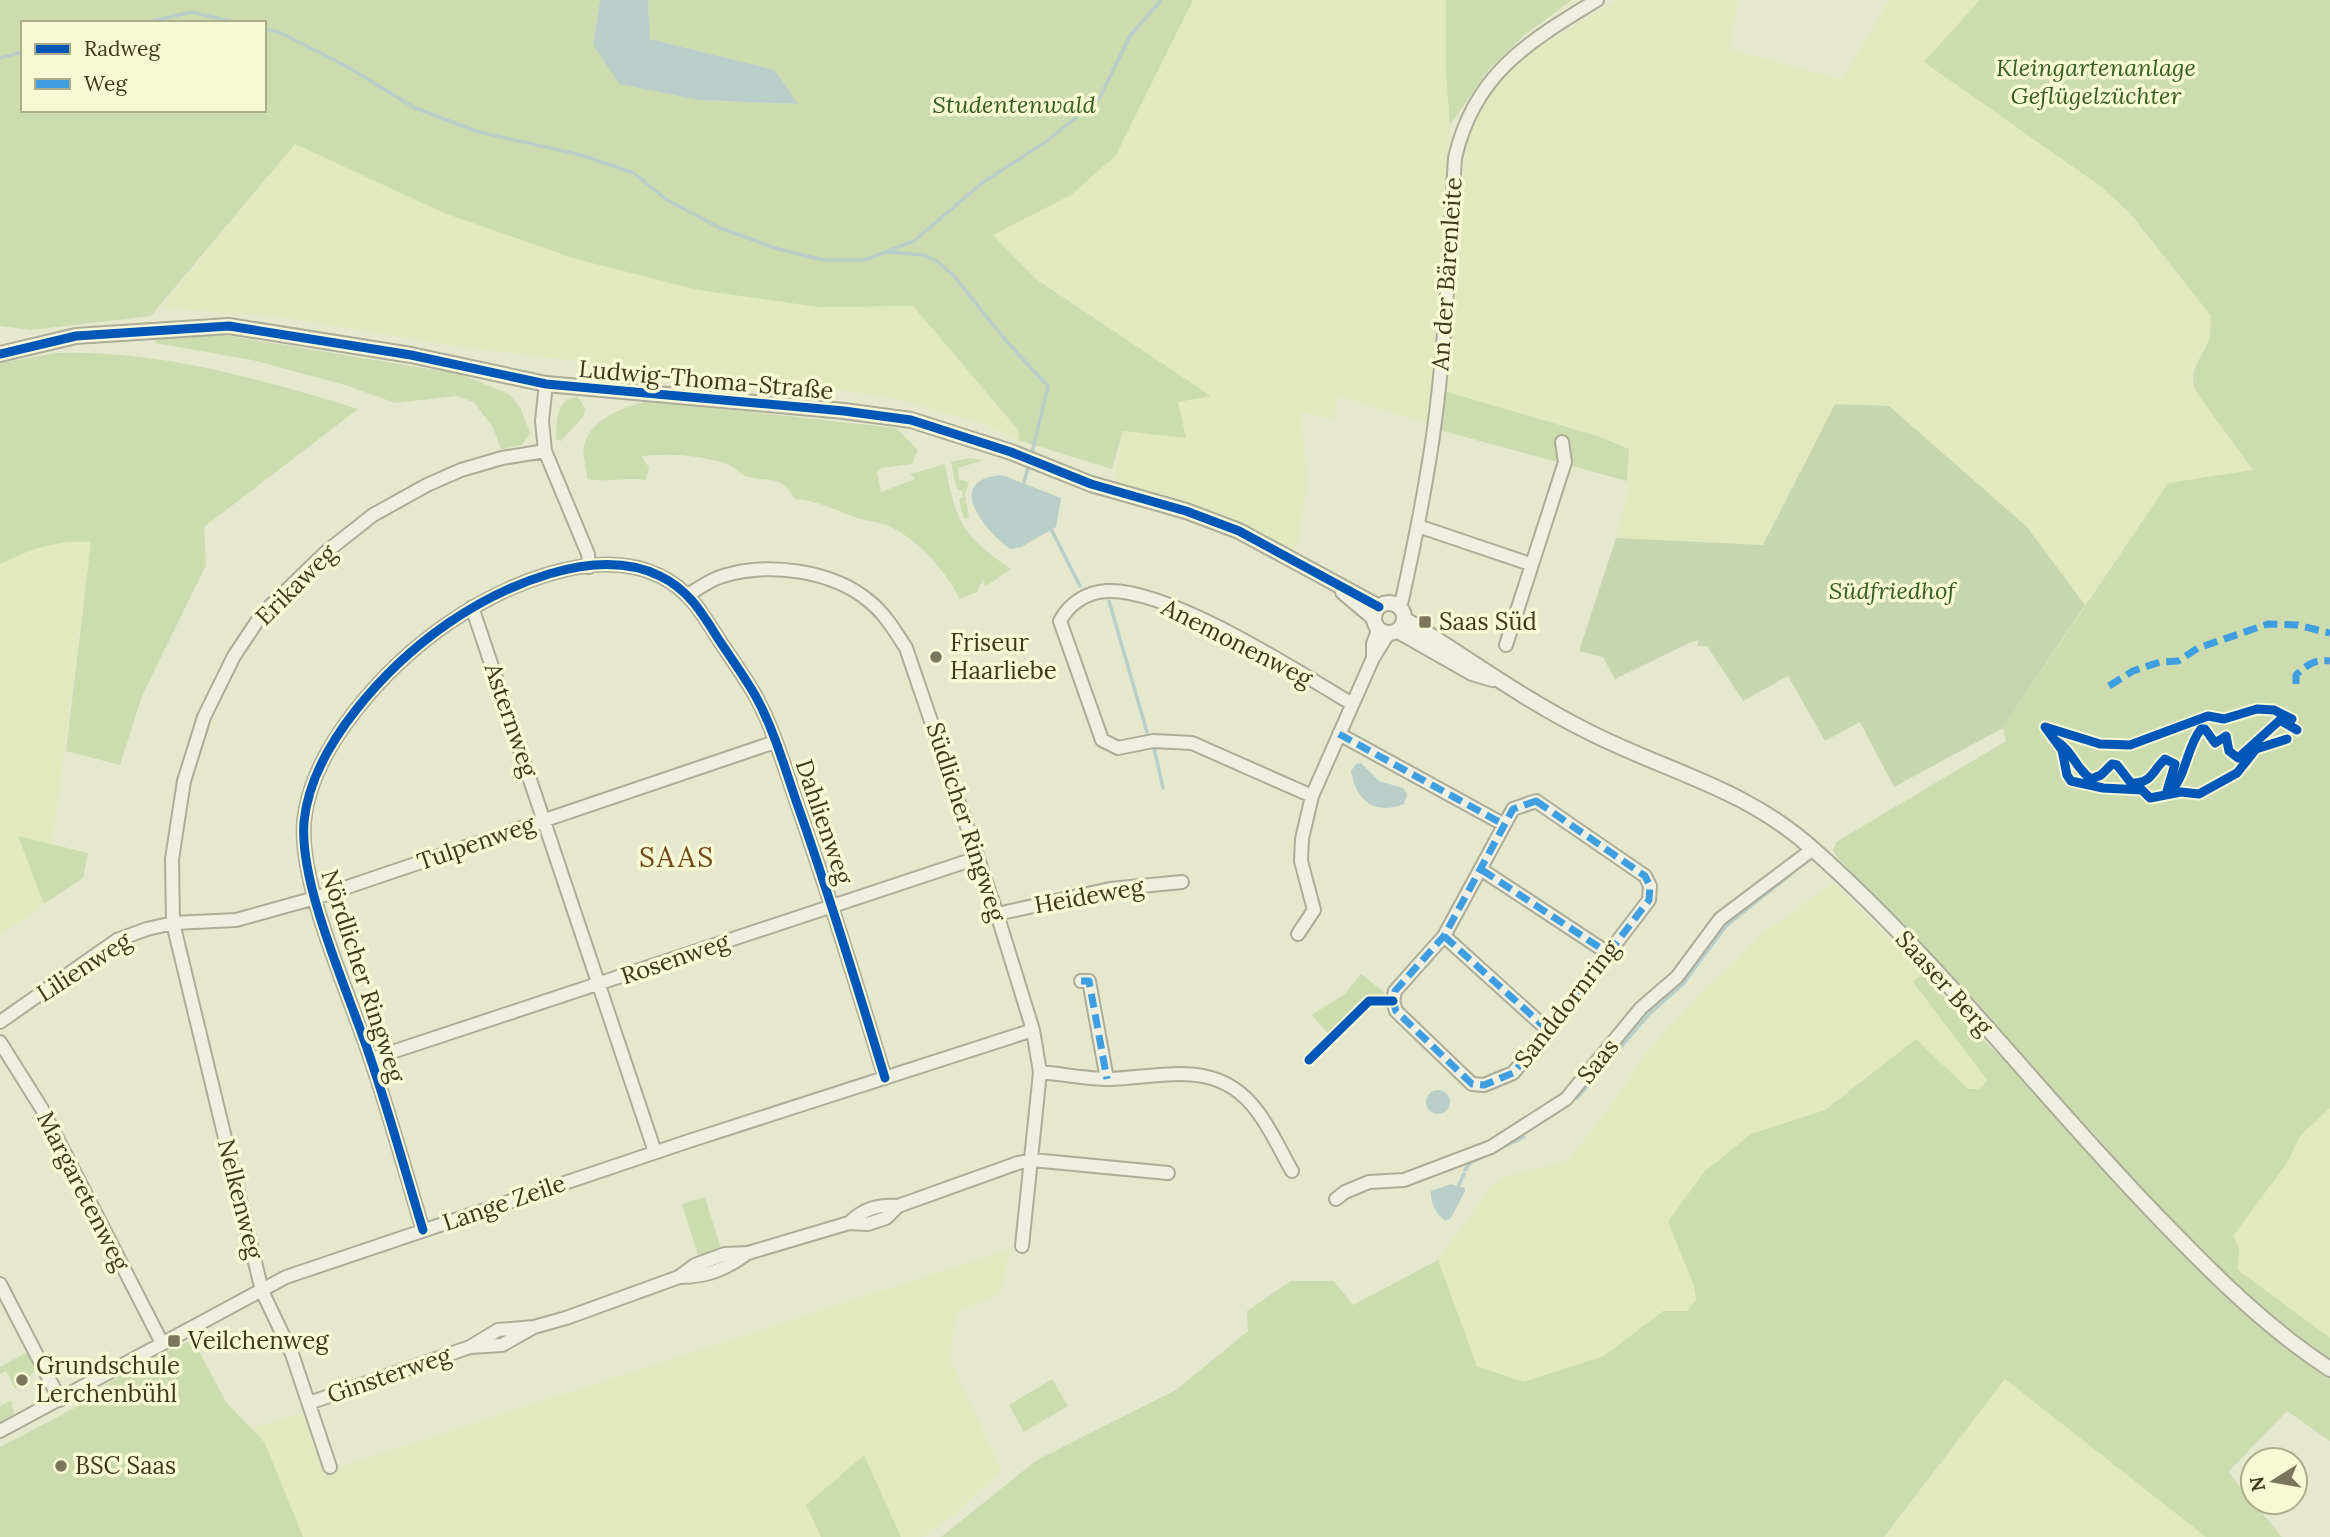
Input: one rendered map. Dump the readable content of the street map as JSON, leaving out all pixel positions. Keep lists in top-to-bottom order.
{
  "streets": {
    "street": [
      "An der Bärenleite",
      "Ludwig-Thoma-Straße",
      "Erikaweg",
      "Anemonenweg",
      "Asternweg",
      "Dahlienweg",
      "Südlicher Ringweg",
      "Tulpenweg",
      "Heideweg",
      "Rosenweg",
      "Lilienweg",
      "Nördlicher Ringweg",
      "Saaser Berg",
      "Sanddornring",
      "Saas",
      "Margaretenweg",
      "Nelkenweg",
      "Lange Zeile",
      "Ginsterweg"
    ]
  },
  "crossings": [
    ["An der Bärenleite", "Ludwig-Thoma-Straße"],
    ["An der Bärenleite", "Saaser Berg"],
    ["Ludwig-Thoma-Straße", "Saaser Berg"],
    ["Erikaweg", "Tulpenweg"],
    ["Erikaweg", "Lilienweg"],
    ["Erikaweg", "Nelkenweg"],
    ["Asternweg", "Tulpenweg"],
    ["Asternweg", "Rosenweg"],
    ["Asternweg", "Nördlicher Ringweg"],
    ["Asternweg", "Lange Zeile"],
    ["Dahlienweg", "Südlicher Ringweg"],
    ["Dahlienweg", "Tulpenweg"],
    ["Dahlienweg", "Rosenweg"],
    ["Dahlienweg", "Nördlicher Ringweg"],
    ["Dahlienweg", "Lange Zeile"],
    ["Südlicher Ringweg", "Heideweg"],
    ["Südlicher Ringweg", "Rosenweg"],
    ["Südlicher Ringweg", "Nördlicher Ringweg"],
    ["Südlicher Ringweg", "Lange Zeile"],
    ["Südlicher Ringweg", "Ginsterweg"],
    ["Tulpenweg", "Lilienweg"],
    ["Tulpenweg", "Nördlicher Ringweg"],
    ["Tulpenweg", "Nelkenweg"],
    ["Rosenweg", "Nördlicher Ringweg"],
    ["Lilienweg", "Nelkenweg"],
    ["Nördlicher Ringweg", "Lange Zeile"],
    ["Saaser Berg", "Saas"],
    ["Margaretenweg", "Lange Zeile"],
    ["Nelkenweg", "Lange Zeile"],
    ["Nelkenweg", "Ginsterweg"]
  ],
  "districts": ["SAAS"],
  "parks": ["Kleingartenanlage Geflügelzüchter", "Studentenwald", "Südfriedhof"],
  "places": {
    "transit": ["Saas Süd", "Veilchenweg"],
    "other": ["Friseur Haarliebe", "Grundschule Lerchenbühl", "BSC Saas"]
  },
  "legend": ["Radweg", "Weg"],
  "north": "left"
}
